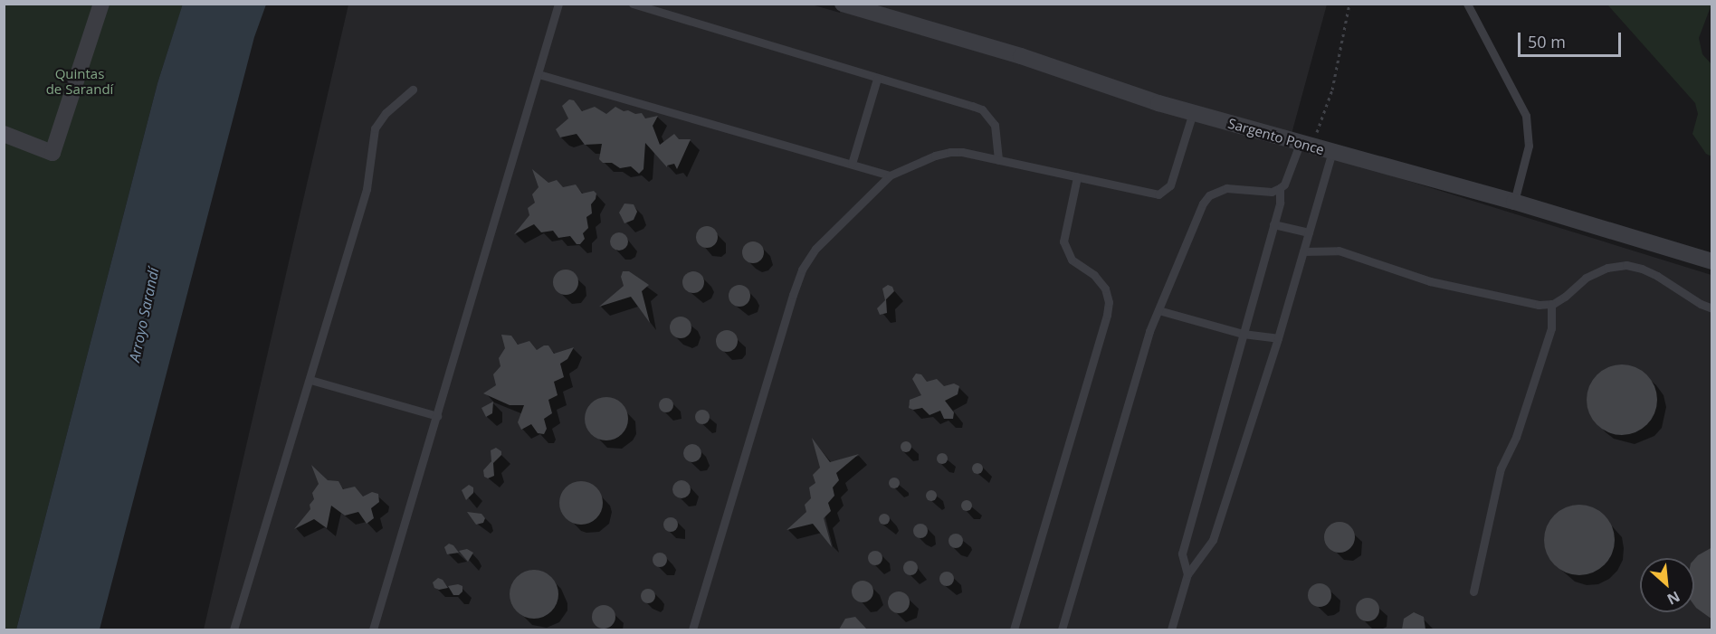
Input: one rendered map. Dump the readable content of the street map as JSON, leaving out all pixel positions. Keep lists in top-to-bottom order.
{
  "streets": {
    "street": ["Sargento Ponce"]
  },
  "water": ["Arroyo Sarandí"],
  "parks": ["Quintas de Sarandí"],
  "scale_bar": "50 m",
  "north": "bottom right"
}
